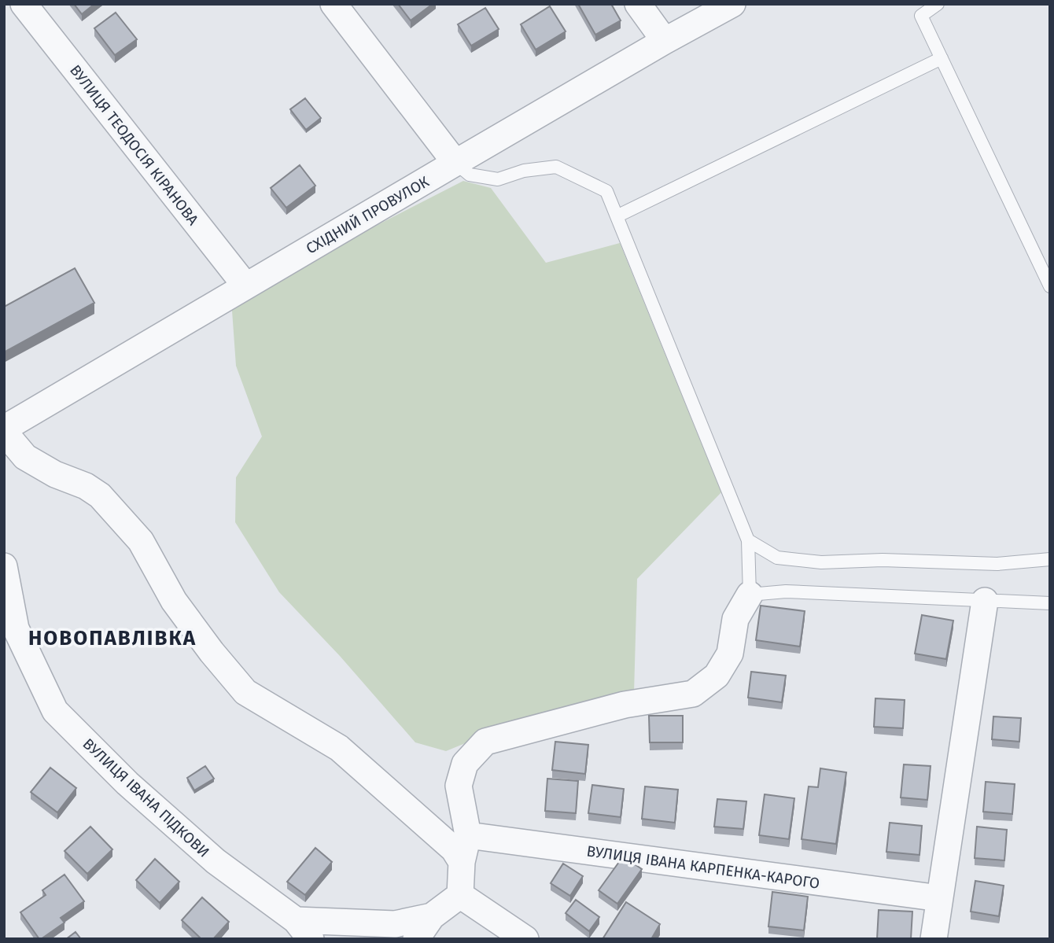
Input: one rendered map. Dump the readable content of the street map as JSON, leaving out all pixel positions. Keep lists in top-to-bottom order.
{
  "streets": {
    "street": [
      "ВУЛИЦЯ ТЕОДОСІЯ КІРАНОВА",
      "СХІДНИЙ ПРОВУЛОК",
      "ВУЛИЦЯ ІВАНА ПІДКОВИ",
      "ВУЛИЦЯ ІВАНА КАРПЕНКА-КАРОГО"
    ]
  },
  "crossings": [
    ["ВУЛИЦЯ ТЕОДОСІЯ КІРАНОВА", "СХІДНИЙ ПРОВУЛОК"]
  ],
  "districts": ["НОВОПАВЛІВКА"]
}
